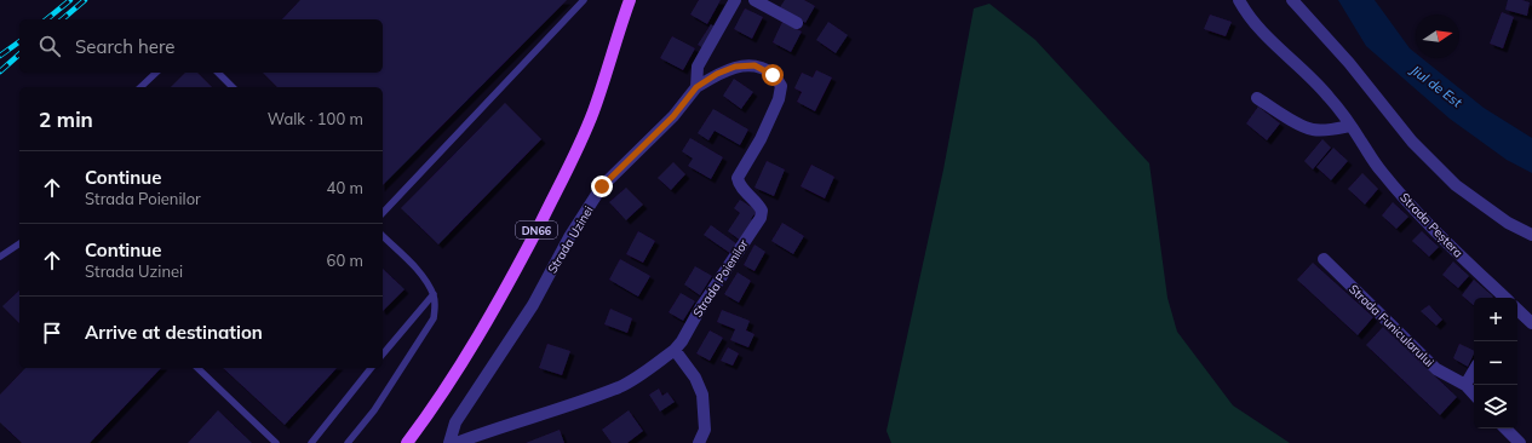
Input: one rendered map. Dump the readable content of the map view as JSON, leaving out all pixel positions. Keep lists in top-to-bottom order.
{
  "streets": {
    "main road": ["DN66"],
    "street": [
      "Strada Peștera",
      "Strada Uzinei",
      "Strada Poienilor",
      "Strada Funicularului"
    ]
  },
  "crossings": [
    ["Strada Uzinei", "Strada Poienilor"]
  ],
  "water": ["Jiul de Est"],
  "north": "right",
  "page": {
    "search": "Search here",
    "heading": ["2 min", "Walk · 100 m"],
    "list": [
      ["Continue", "Strada Poienilor", "40 m"],
      ["Continue", "Strada Uzinei", "60 m"],
      "Arrive at destination"
    ],
    "map_buttons": ["+", "−"]
  }
}
